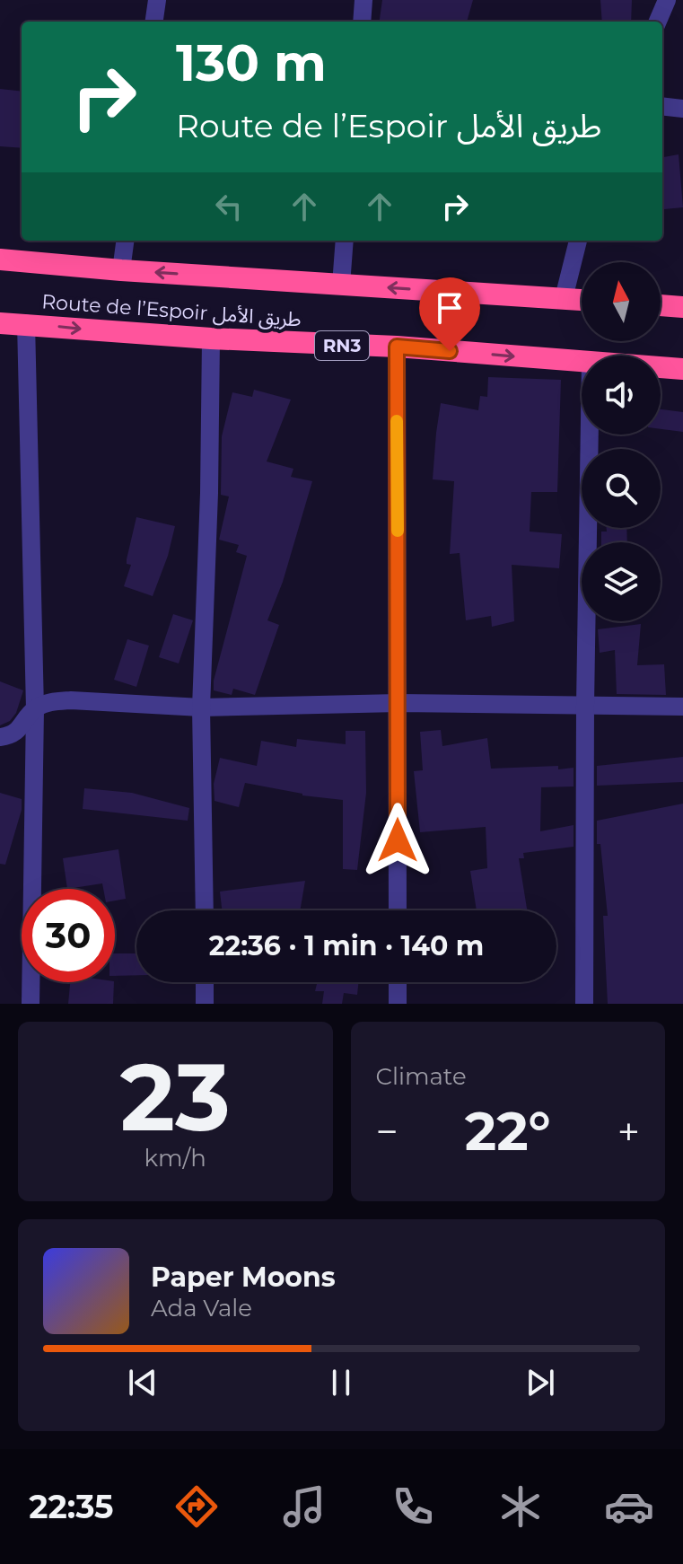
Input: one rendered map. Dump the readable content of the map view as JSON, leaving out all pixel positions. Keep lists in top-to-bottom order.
{
  "streets": {
    "highway": ["Route de l’Espoir طريق الأمل", "RN3"]
  },
  "north": "top",
  "page": {
    "turn": ["130 m", "Route de l’Espoir طريق الأمل"],
    "limit": "30",
    "trip": "22:36 · 1 min · 140 m",
    "tile": [
      ["23", "km/h"],
      "Climate"
    ],
    "heat": ["−", "22°", "+"],
    "song": ["Paper Moons", "Ada Vale"],
    "tabs": "22:35"
  }
}
